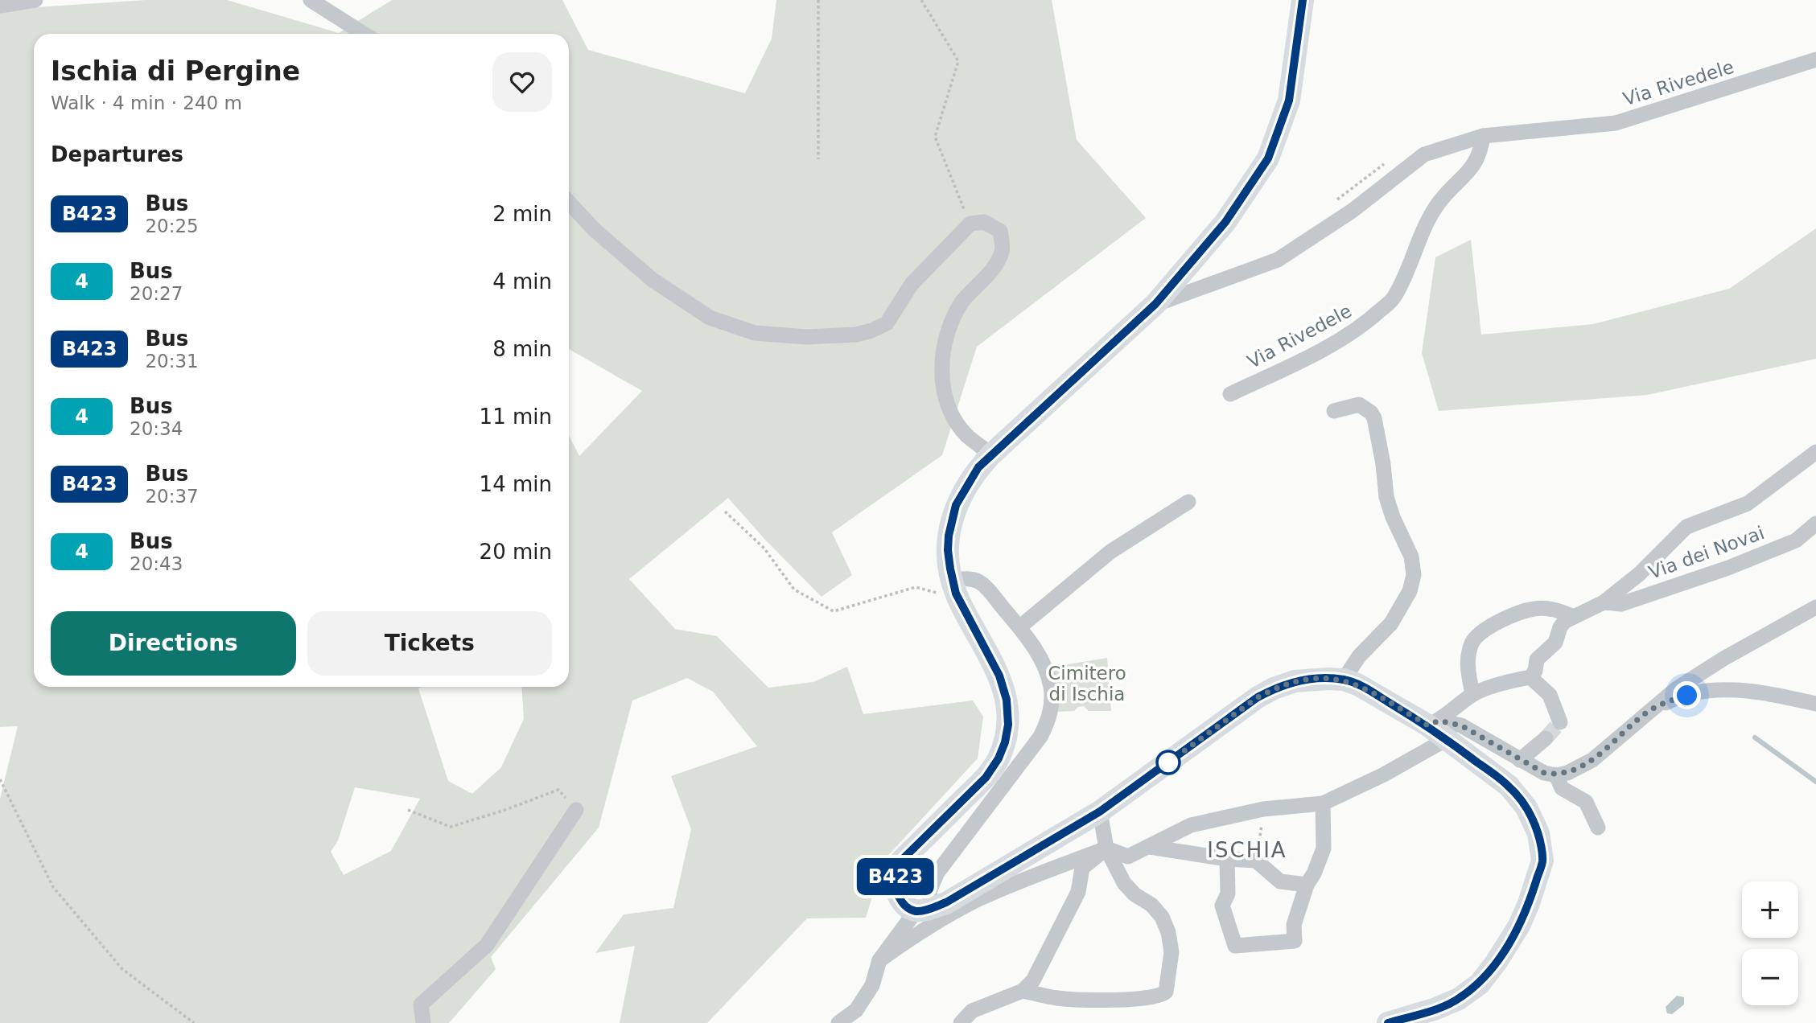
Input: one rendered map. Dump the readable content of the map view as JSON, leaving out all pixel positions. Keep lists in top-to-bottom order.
{
  "streets": {
    "street": ["Via Rivedele", "Via dei Novai"]
  },
  "districts": ["ISCHIA"],
  "parks": ["Cimitero di Ischia"],
  "lines": ["bus line B423"],
  "page": {
    "on_map": "B423",
    "heading": [
      ["Ischia di Pergine", "Walk · 4 min · 240 m"],
      "Departures"
    ],
    "list": [
      {
        "mark": "B423",
        "name": "Bus",
        "note": "20:25",
        "value": "2 min"
      },
      {
        "mark": "4",
        "name": "Bus",
        "note": "20:27",
        "value": "4 min"
      },
      {
        "mark": "B423",
        "name": "Bus",
        "note": "20:31",
        "value": "8 min"
      },
      {
        "mark": "4",
        "name": "Bus",
        "note": "20:34",
        "value": "11 min"
      },
      {
        "mark": "B423",
        "name": "Bus",
        "note": "20:37",
        "value": "14 min"
      },
      {
        "mark": "4",
        "name": "Bus",
        "note": "20:43",
        "value": "20 min"
      }
    ],
    "buttons": ["Directions", "Tickets"],
    "map_buttons": ["+", "−"]
  }
}
